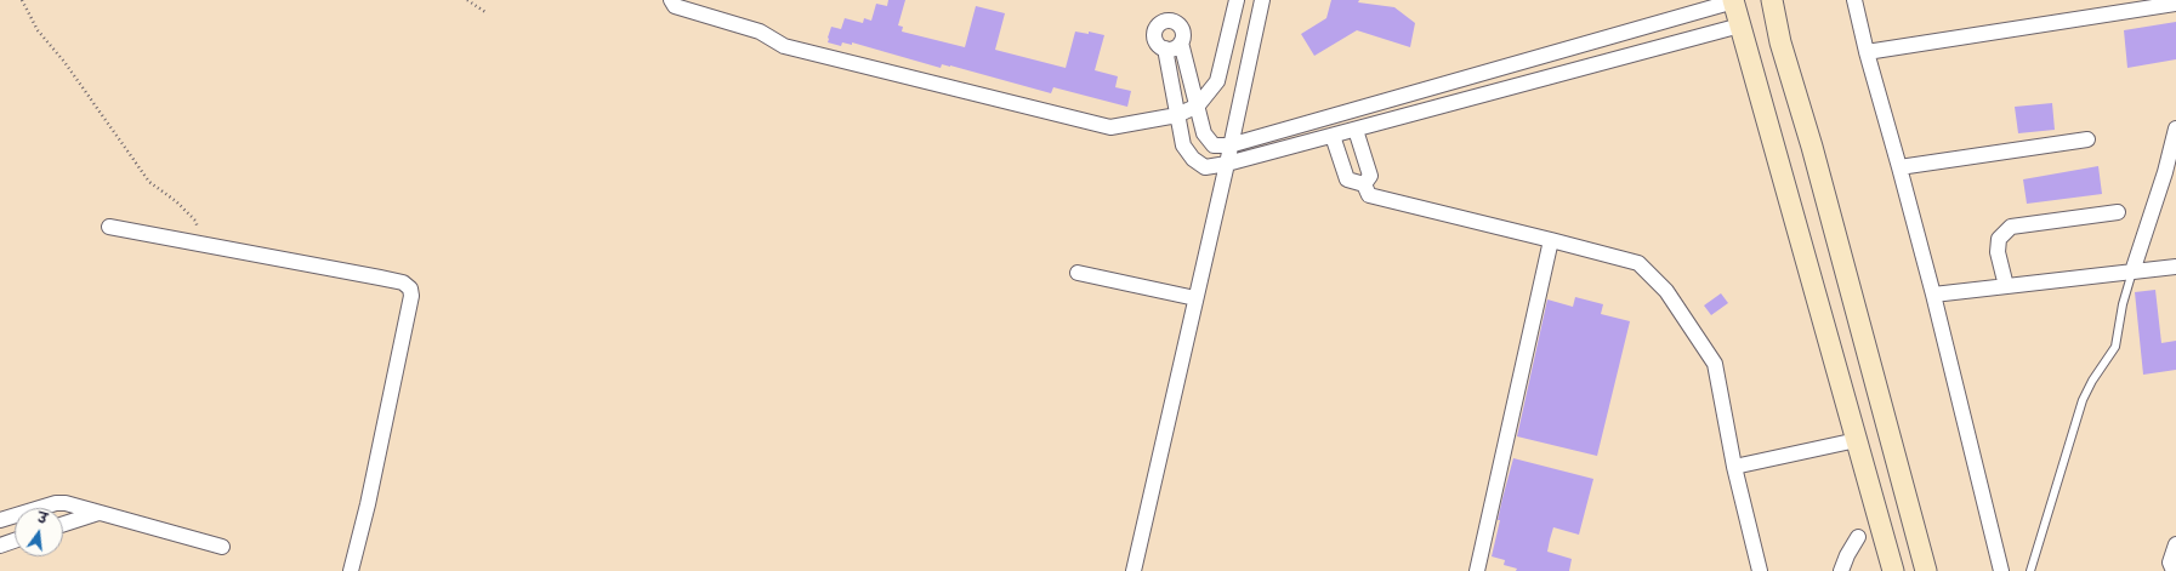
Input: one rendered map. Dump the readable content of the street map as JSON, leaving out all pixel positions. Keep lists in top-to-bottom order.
{
  "north": "top"
}
